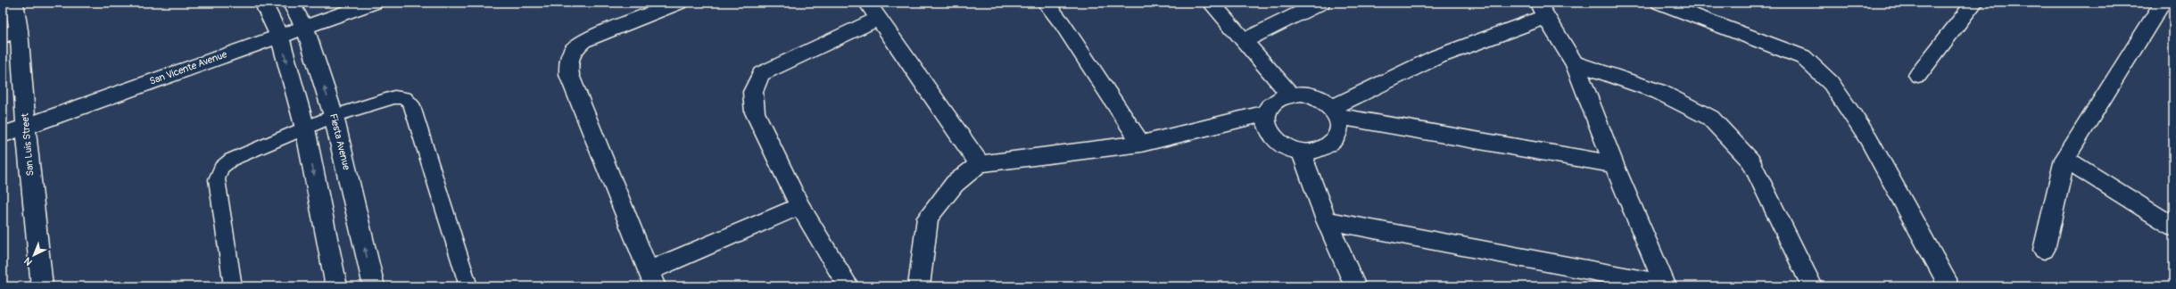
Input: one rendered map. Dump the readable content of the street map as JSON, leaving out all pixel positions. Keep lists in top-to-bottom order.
{
  "streets": {
    "street": ["San Vicente Avenue", "Fiesta Avenue", "San Luis Street"]
  },
  "crossings": [
    ["San Vicente Avenue", "Fiesta Avenue"],
    ["San Vicente Avenue", "San Luis Street"]
  ],
  "north": "bottom left"
}
